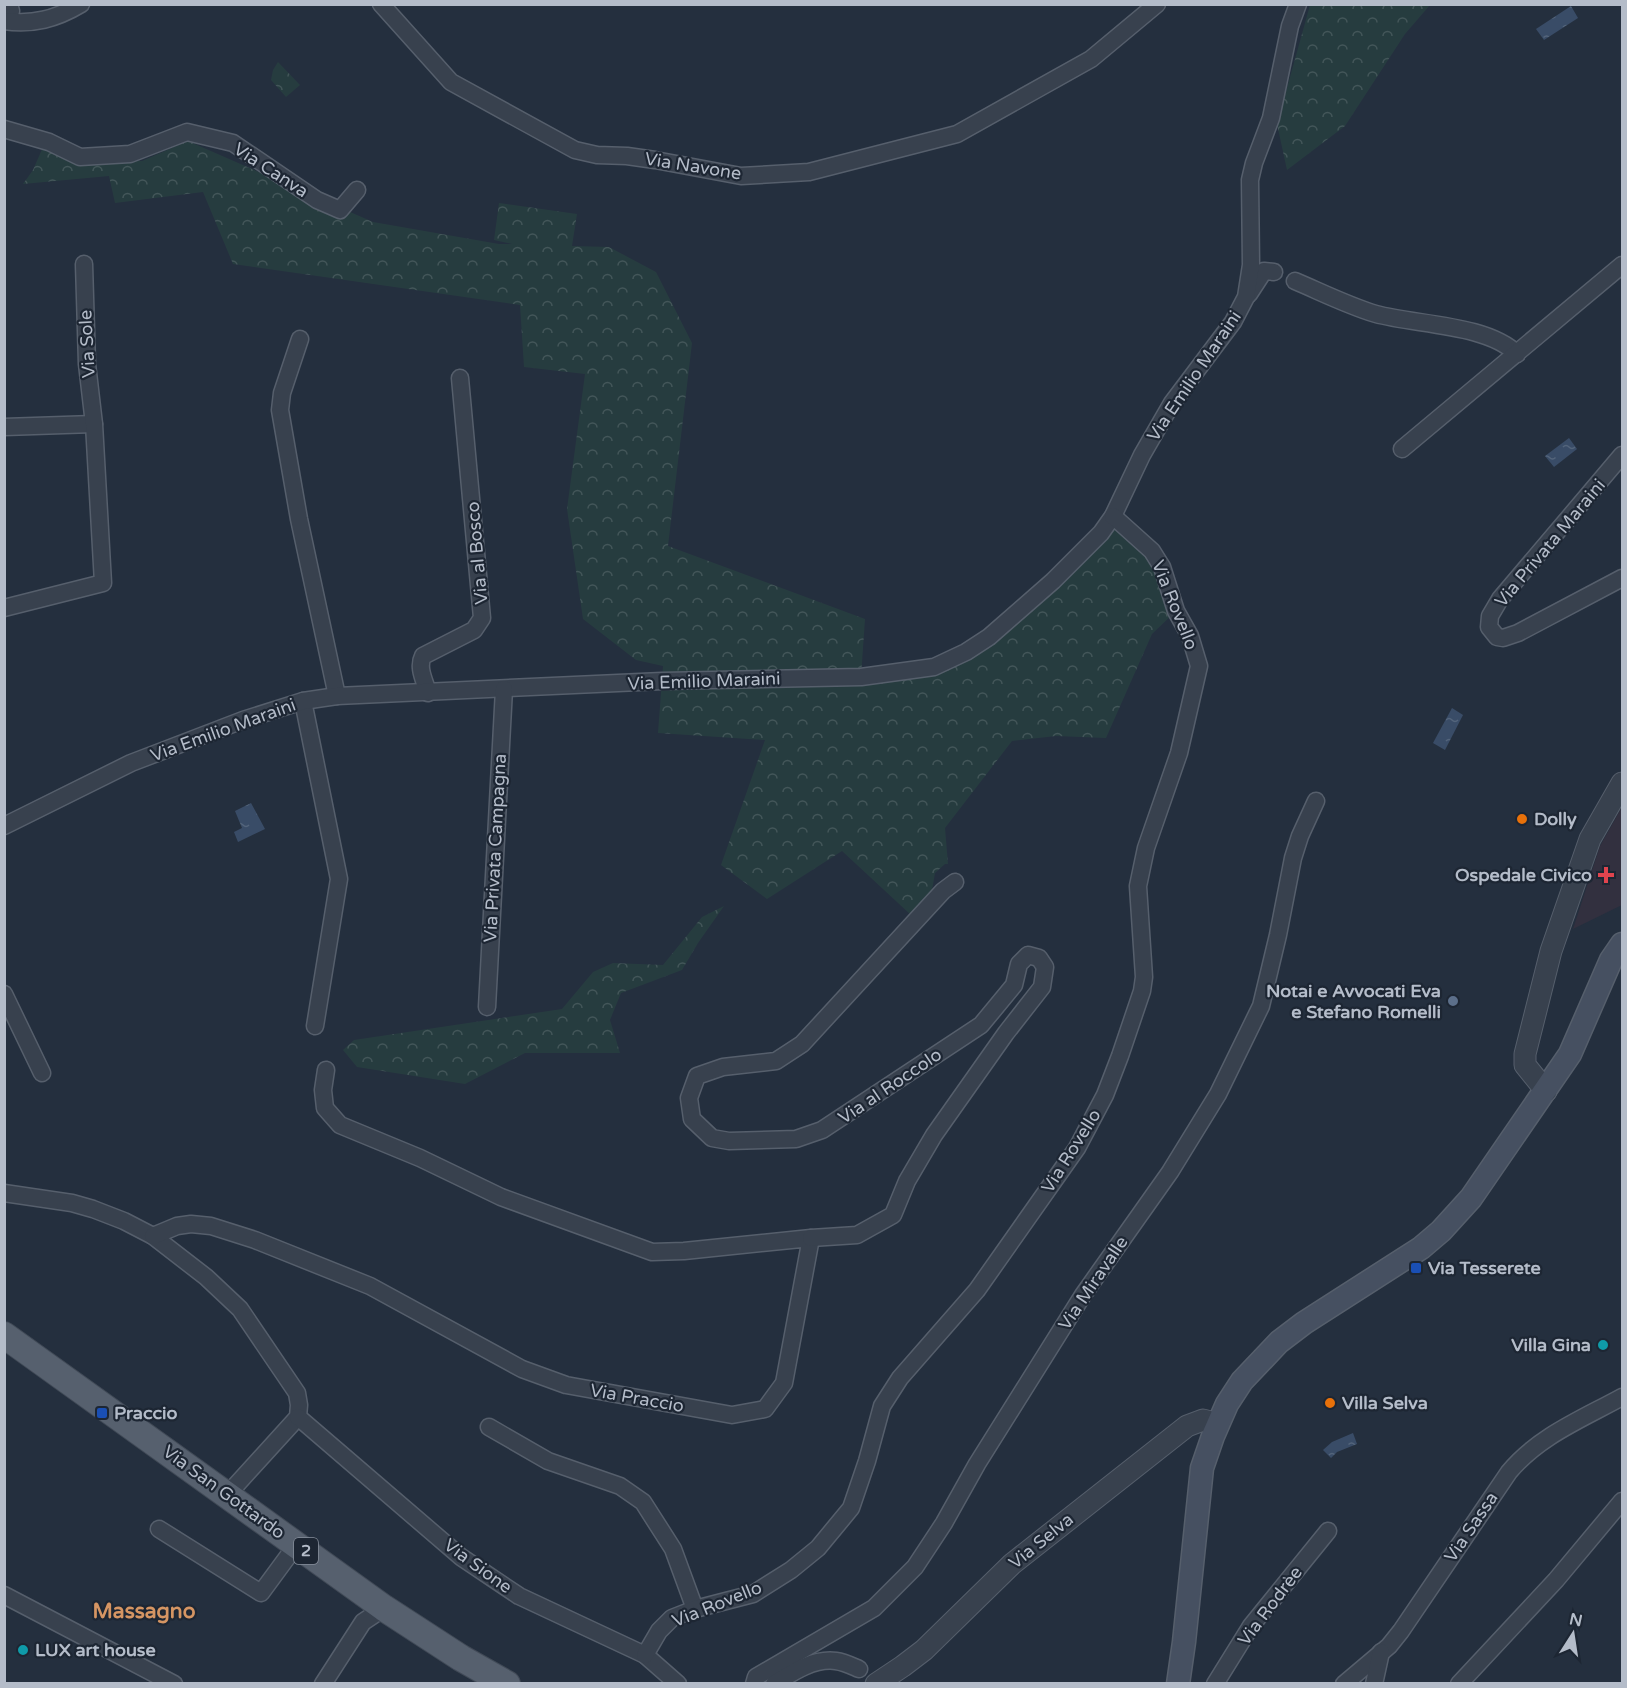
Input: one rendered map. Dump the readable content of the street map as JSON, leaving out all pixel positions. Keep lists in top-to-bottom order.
{
  "streets": {
    "main road": ["Via San Gottardo", "2"],
    "street": [
      "Via Navone",
      "Via Canva",
      "Via Sole",
      "Via Emilio Maraini",
      "Via Privata Maraini",
      "Via al Bosco",
      "Via Rovello",
      "Via Privata Campagna",
      "Via al Roccolo",
      "Via Miravalle",
      "Via Praccio",
      "Via Sassa",
      "Via Selva",
      "Via Sione",
      "Via Rodrèe"
    ]
  },
  "crossings": [
    ["Via Emilio Maraini", "Via al Bosco"],
    ["Via Emilio Maraini", "Via Rovello"],
    ["Via Emilio Maraini", "Via Privata Campagna"],
    ["Via Rovello", "Via Sione"],
    ["Via al Roccolo", "Via Praccio"]
  ],
  "districts": ["Massagno"],
  "places": {
    "other": [
      "Dolly",
      "Notai e Avvocati Eva e Stefano Romelli",
      "Villa Gina",
      "Villa Selva",
      "LUX art house"
    ],
    "health": ["Ospedale Civico"],
    "transit": ["Via Tesserete", "Praccio"]
  },
  "north": "top"
}
